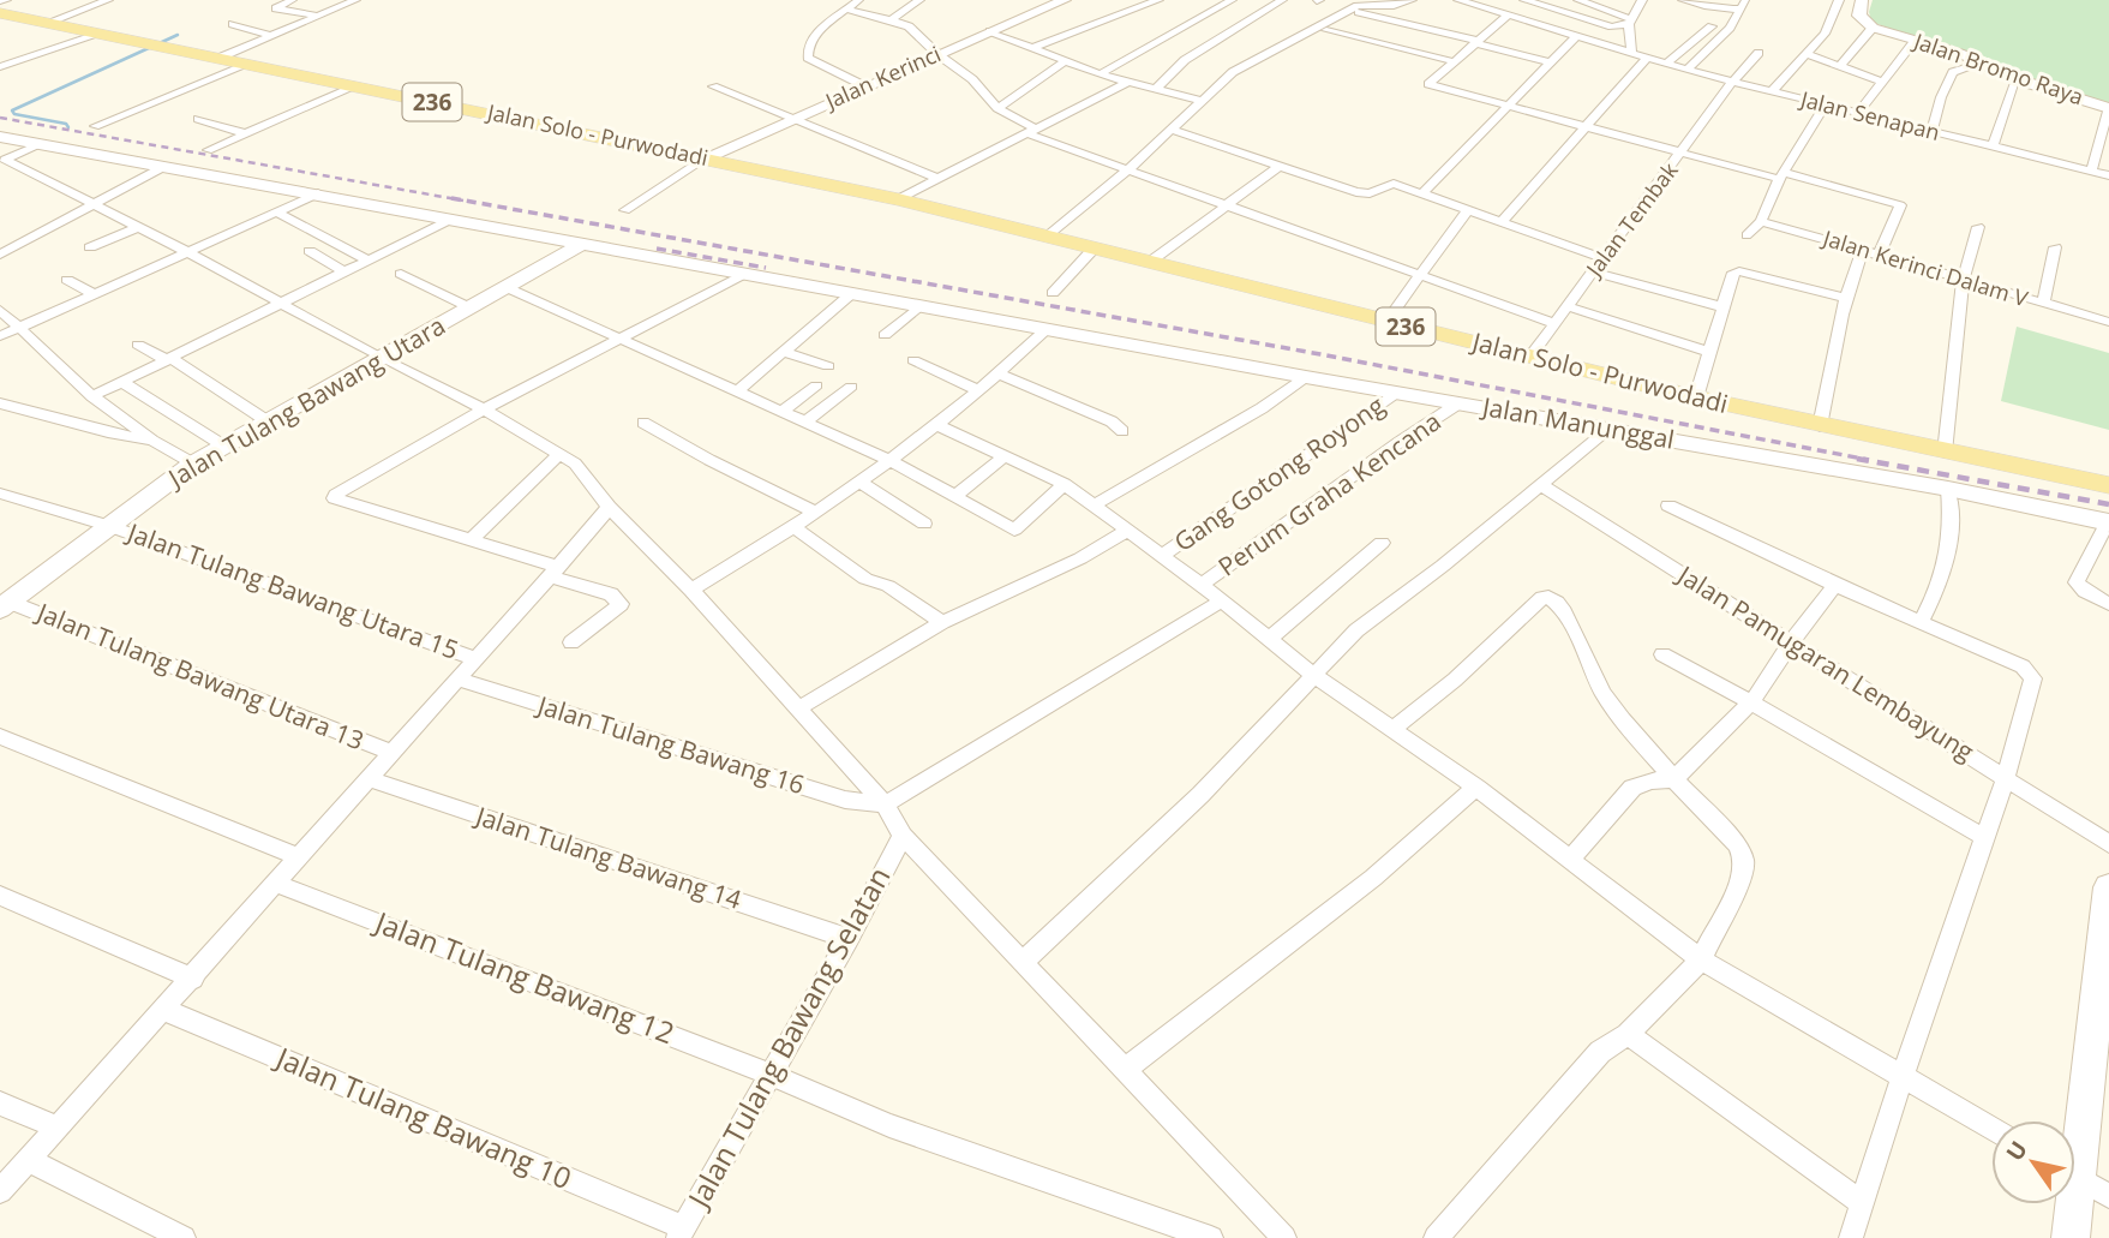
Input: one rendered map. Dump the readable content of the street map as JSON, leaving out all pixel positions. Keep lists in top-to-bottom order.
{
  "streets": {
    "main road": ["236", "Jalan Solo - Purwodadi"],
    "street": [
      "Jalan Bromo Raya",
      "Jalan Kerinci",
      "Jalan Senapan",
      "Jalan Tembak",
      "Jalan Kerinci Dalam V",
      "Jalan Tulang Bawang Utara",
      "Jalan Manunggal",
      "Gang Gotong Royong",
      "Perum Graha Kencana",
      "Jalan Tulang Bawang Utara 15",
      "Jalan Pamugaran Lembayung",
      "Jalan Tulang Bawang Utara 13",
      "Jalan Tulang Bawang 16",
      "Jalan Tulang Bawang 14",
      "Jalan Tulang Bawang 12",
      "Jalan Tulang Bawang Selatan",
      "Jalan Tulang Bawang 10"
    ]
  },
  "crossings": [
    ["Jalan Kerinci", "Jalan Solo - Purwodadi"],
    ["Jalan Senapan", "Jalan Tembak"],
    ["Jalan Solo - Purwodadi", "Jalan Tembak"],
    ["Jalan Tulang Bawang Utara", "Jalan Manunggal"],
    ["Jalan Tulang Bawang Utara", "Jalan Tulang Bawang Utara 15"],
    ["Jalan Tulang Bawang Utara", "Jalan Tulang Bawang Utara 13"],
    ["Jalan Manunggal", "Gang Gotong Royong"],
    ["Jalan Manunggal", "Perum Graha Kencana"],
    ["Jalan Tulang Bawang 14", "Jalan Tulang Bawang Selatan"],
    ["Jalan Tulang Bawang 12", "Jalan Tulang Bawang Selatan"],
    ["Jalan Tulang Bawang Selatan", "Jalan Tulang Bawang 10"]
  ],
  "north": "top left"
}
